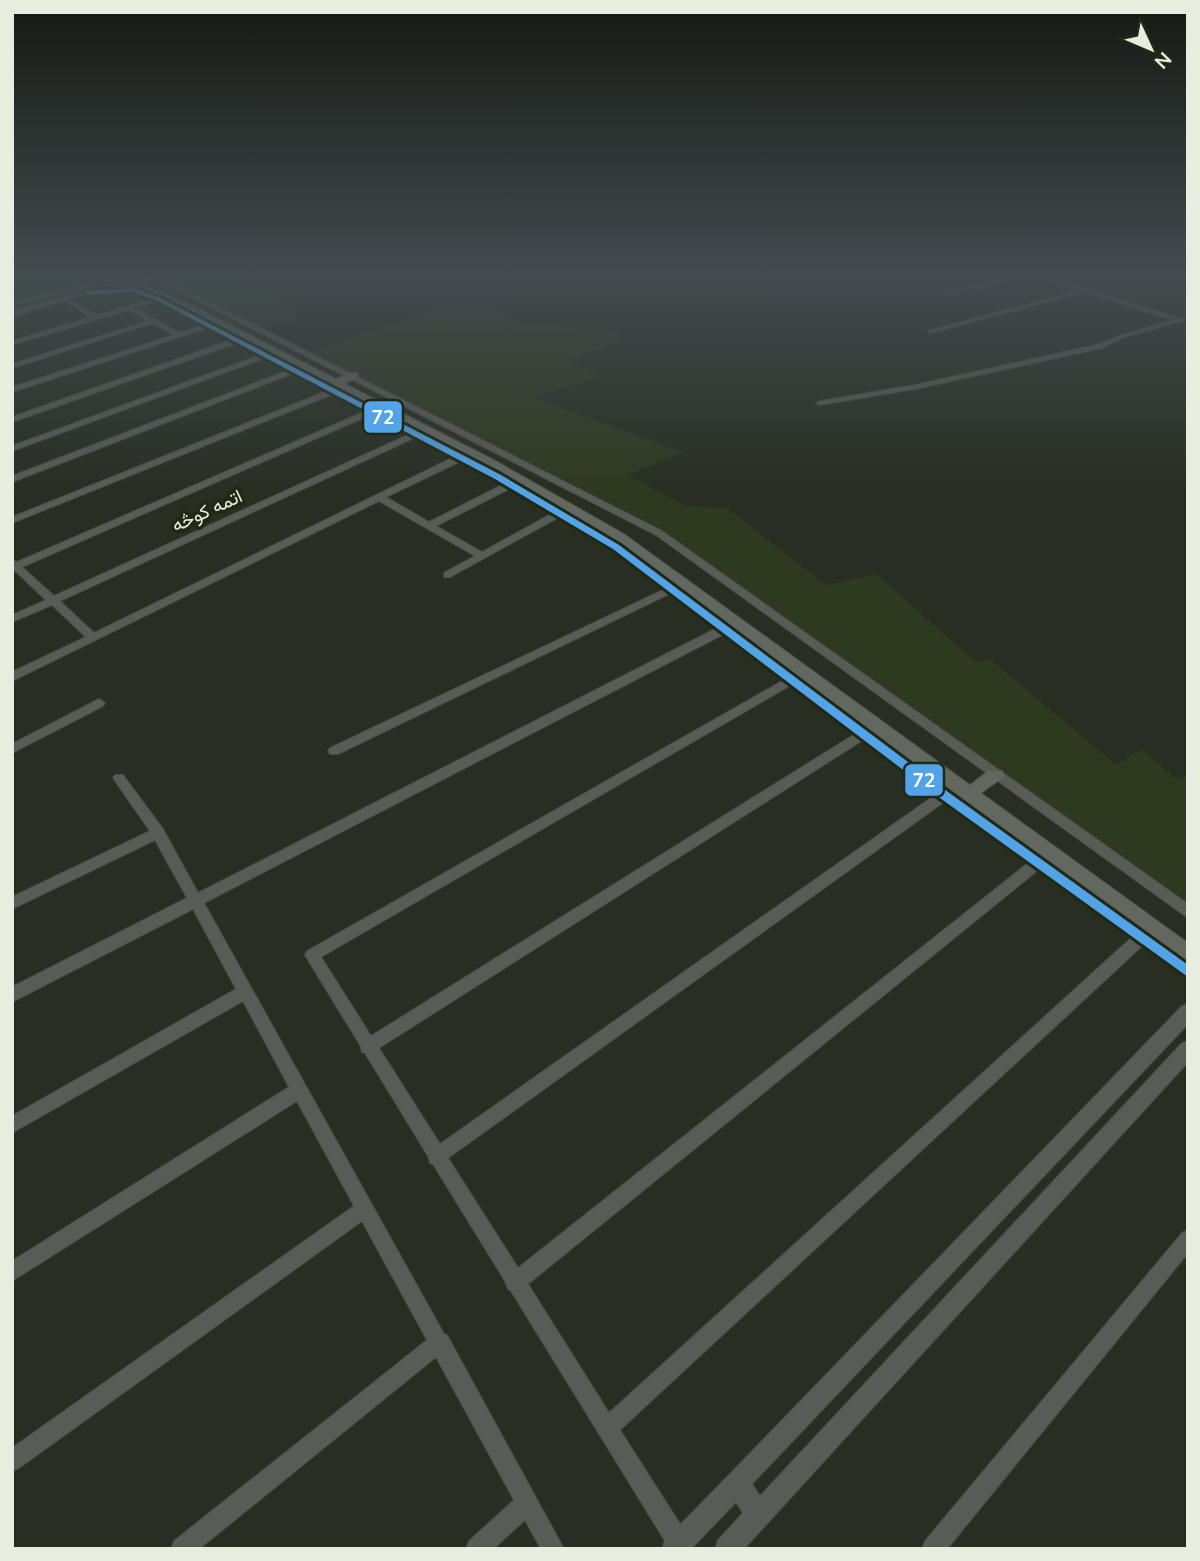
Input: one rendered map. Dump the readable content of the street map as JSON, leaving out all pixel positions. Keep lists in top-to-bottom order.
{
  "streets": {
    "street": ["اتمه کوڅه"]
  },
  "lines": ["transit line 72"],
  "north": "bottom right"
}
